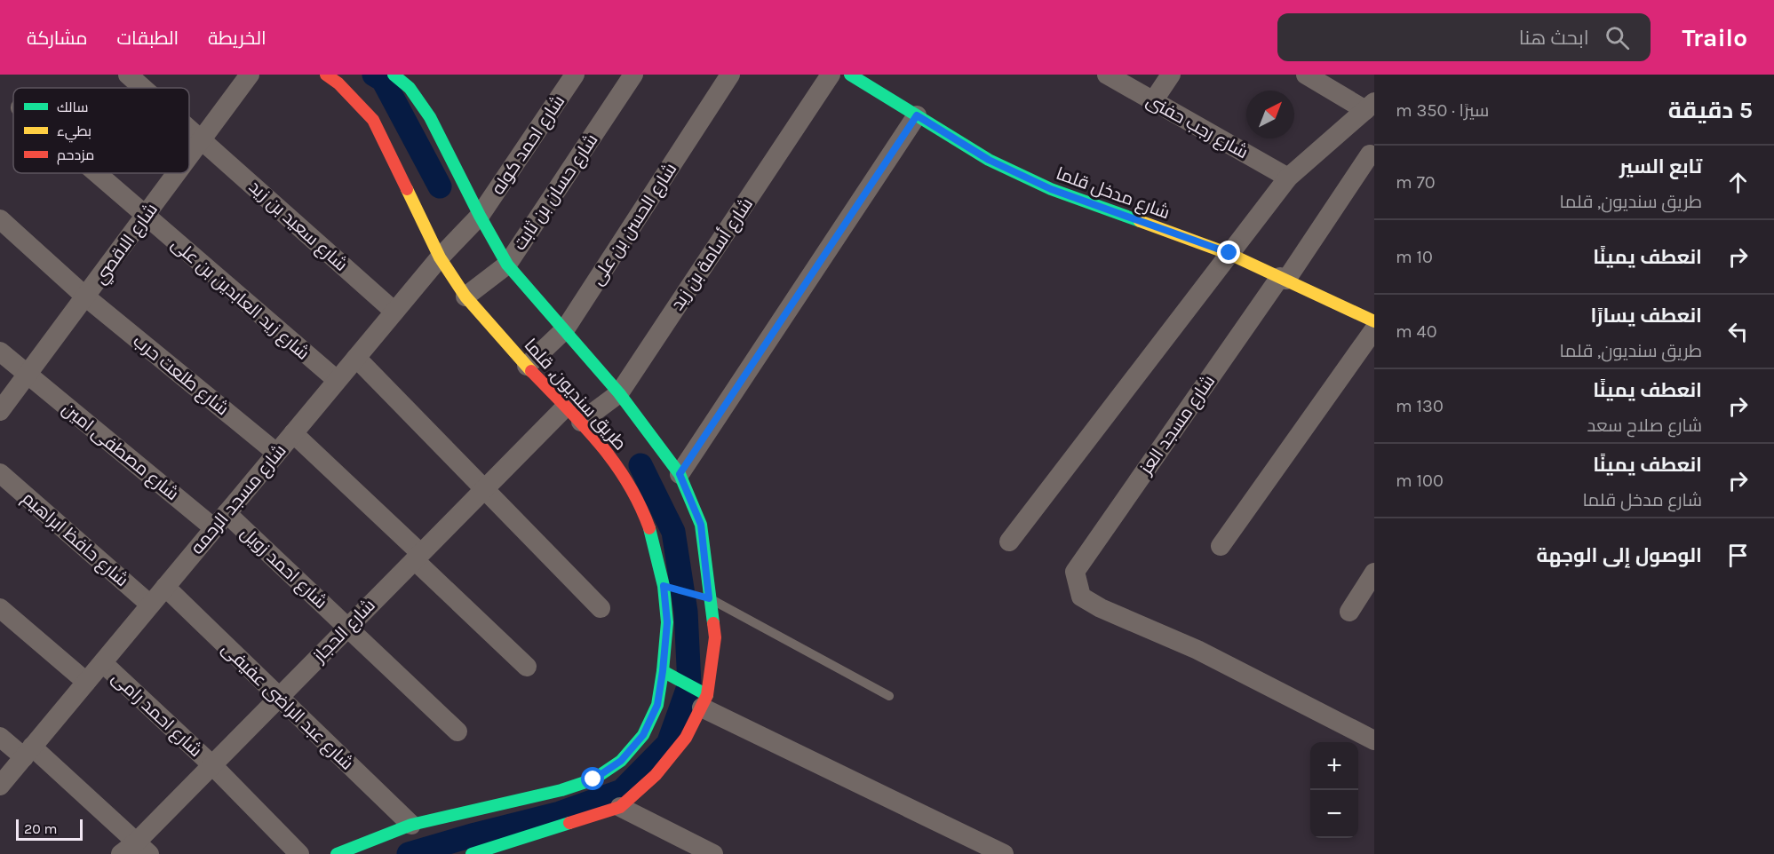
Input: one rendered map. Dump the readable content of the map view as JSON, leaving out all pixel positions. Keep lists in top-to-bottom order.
{
  "streets": {
    "street": [
      "شارع رجب حفنى",
      "شارع احمد كوله",
      "شارع حسان بن ثابت",
      "شارع مدخل قلما",
      "شارع الحسن بن على",
      "شارع سعيد بن زيد",
      "شارع الاقصي",
      "شارع أسامة بن زيد",
      "شارع زيد العابدين بن على",
      "شارع طلعت حرب",
      "طريق سنديون, قلما",
      "شارع مسجد العز",
      "شارع مصطفى امين",
      "شارع مسجد الرحمه",
      "شارع حافظ ابراهيم",
      "شارع احمد زويل",
      "شارع الحجاز",
      "شارع عبد الراضى عفيفى",
      "شارع احمد رامى"
    ]
  },
  "crossings": [
    ["شارع احمد كوله", "طريق سنديون, قلما"],
    ["شارع احمد كوله", "شارع مسجد الرحمه"],
    ["شارع حسان بن ثابت", "طريق سنديون, قلما"],
    ["شارع مدخل قلما", "شارع مسجد العز"],
    ["شارع الحسن بن على", "طريق سنديون, قلما"],
    ["شارع سعيد بن زيد", "شارع الاقصي"],
    ["شارع سعيد بن زيد", "شارع مسجد الرحمه"],
    ["شارع الاقصي", "شارع زيد العابدين بن على"],
    ["شارع الاقصي", "شارع طلعت حرب"],
    ["شارع الاقصي", "شارع مصطفى امين"],
    ["شارع أسامة بن زيد", "طريق سنديون, قلما"],
    ["شارع زيد العابدين بن على", "شارع مسجد الرحمه"],
    ["شارع طلعت حرب", "شارع مسجد الرحمه"],
    ["طريق سنديون, قلما", "شارع مسجد الرحمه"],
    ["طريق سنديون, قلما", "شارع الحجاز"],
    ["طريق سنديون, قلما", "شارع عبد الراضى عفيفى"],
    ["شارع مصطفى امين", "شارع مسجد الرحمه"],
    ["شارع مصطفى امين", "شارع احمد زويل"],
    ["شارع مسجد الرحمه", "شارع حافظ ابراهيم"],
    ["شارع مسجد الرحمه", "شارع احمد زويل"],
    ["شارع مسجد الرحمه", "شارع عبد الراضى عفيفى"],
    ["شارع مسجد الرحمه", "شارع احمد رامى"],
    ["شارع احمد زويل", "شارع الحجاز"],
    ["شارع الحجاز", "شارع عبد الراضى عفيفى"],
    ["شارع الحجاز", "شارع احمد رامى"]
  ],
  "legend": ["سالك", "بطيء", "مزدحم"],
  "scale_bar": "20 m",
  "north": "top right",
  "page": {
    "header": "Trailo",
    "search": "ابحث هنا",
    "nav": ["الخريطة", "الطبقات", "مشاركة"],
    "heading": ["5 دقيقة", "سيرًا · 350 m"],
    "list": [
      ["تابع السير", "طريق سنديون, قلما", "70 m"],
      ["انعطف يمينًا", "10 m"],
      ["انعطف يسارًا", "طريق سنديون, قلما", "40 m"],
      ["انعطف يمينًا", "شارع صلاح سعد", "130 m"],
      ["انعطف يمينًا", "شارع مدخل قلما", "100 m"],
      "الوصول إلى الوجهة"
    ],
    "map_buttons": ["+", "−"],
    "scale": "20 m"
  }
}
